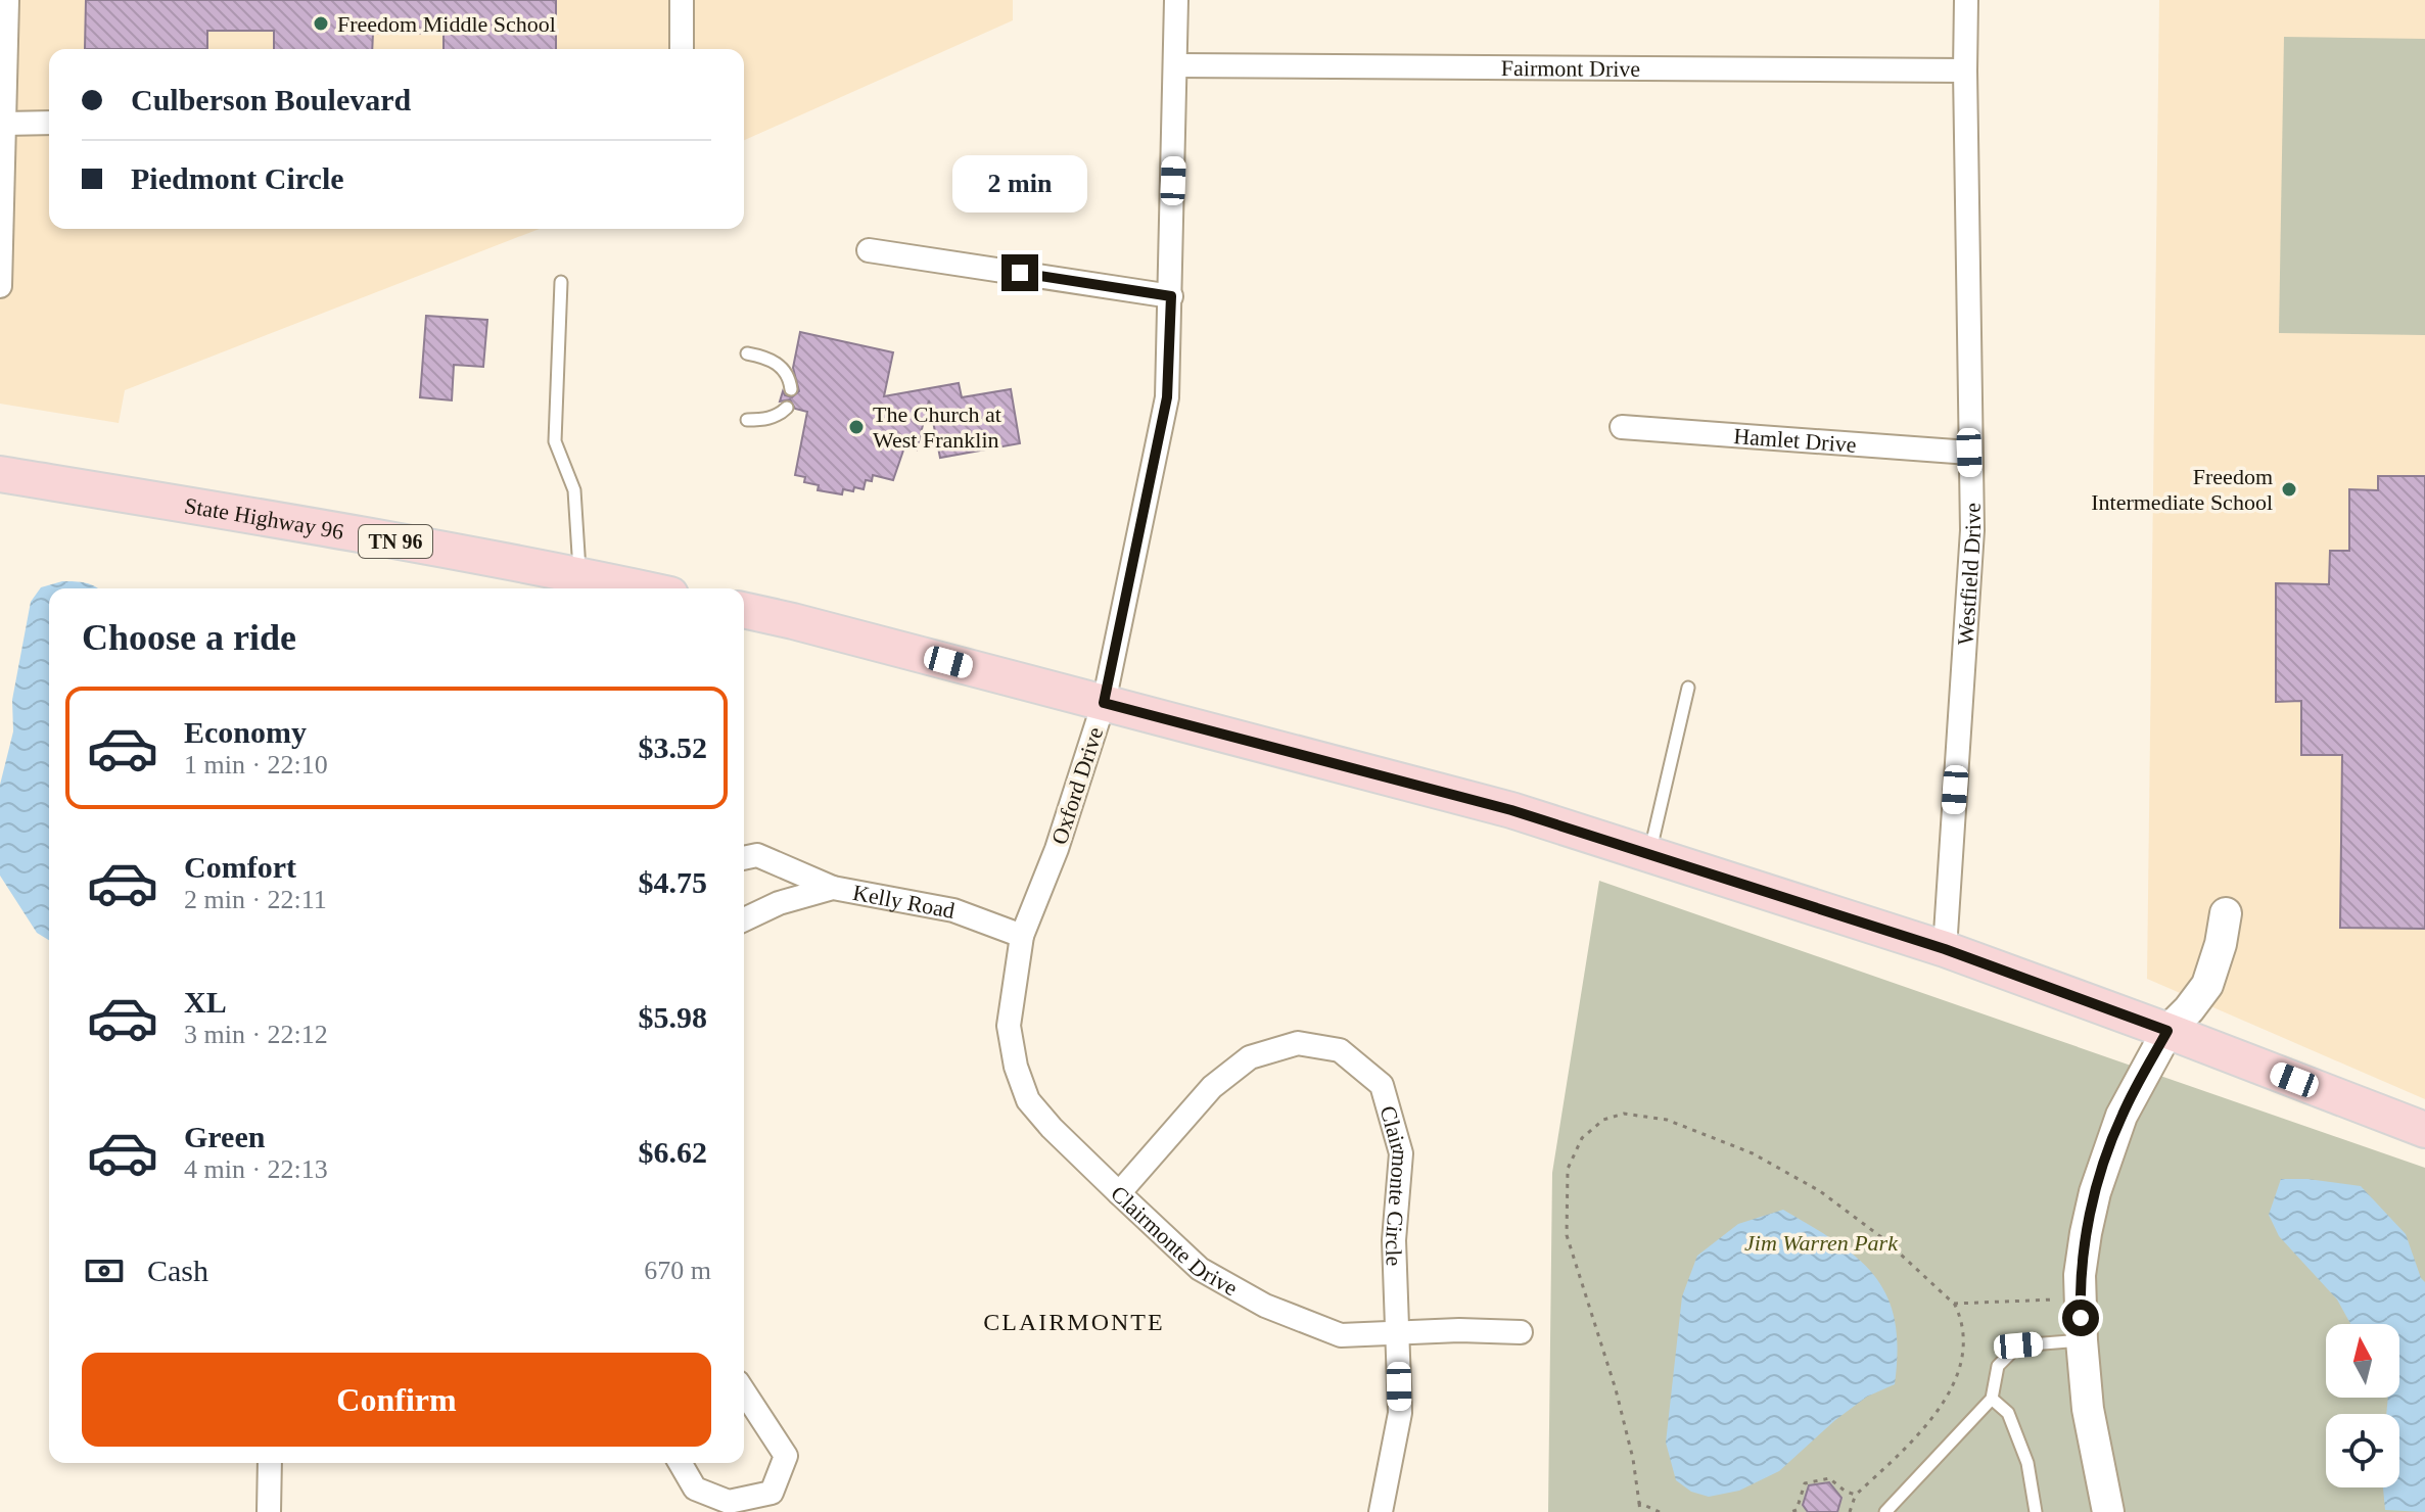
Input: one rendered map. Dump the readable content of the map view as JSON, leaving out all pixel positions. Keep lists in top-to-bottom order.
{
  "streets": {
    "main road": ["State Highway 96", "TN 96"],
    "street": [
      "Fairmont Drive",
      "Hamlet Drive",
      "Westfield Drive",
      "Oxford Drive",
      "Kelly Road",
      "Clairmonte Circle",
      "Clairmonte Drive"
    ]
  },
  "crossings": [
    ["Fairmont Drive", "Westfield Drive"],
    ["Fairmont Drive", "Oxford Drive"],
    ["Hamlet Drive", "Westfield Drive"],
    ["Oxford Drive", "Kelly Road"],
    ["Oxford Drive", "Clairmonte Drive"],
    ["Kelly Road", "Clairmonte Drive"],
    ["Clairmonte Circle", "Clairmonte Drive"]
  ],
  "districts": ["CLAIRMONTE"],
  "parks": ["Jim Warren Park"],
  "places": ["Freedom Middle School", "The Church at West Franklin", "Freedom Intermediate School"],
  "north": "top",
  "page": {
    "banner": ["Culberson Boulevard", "Piedmont Circle"],
    "bubble": "2 min",
    "heading": "Choose a ride",
    "list": [
      {
        "name": "Economy",
        "note": "1 min · 22:10",
        "value": "$3.52"
      },
      {
        "name": "Comfort",
        "note": "2 min · 22:11",
        "value": "$4.75"
      },
      {
        "name": "XL",
        "note": "3 min · 22:12",
        "value": "$5.98"
      },
      {
        "name": "Green",
        "note": "4 min · 22:13",
        "value": "$6.62"
      }
    ],
    "pay": ["Cash", "670 m"],
    "buttons": "Confirm"
  }
}
